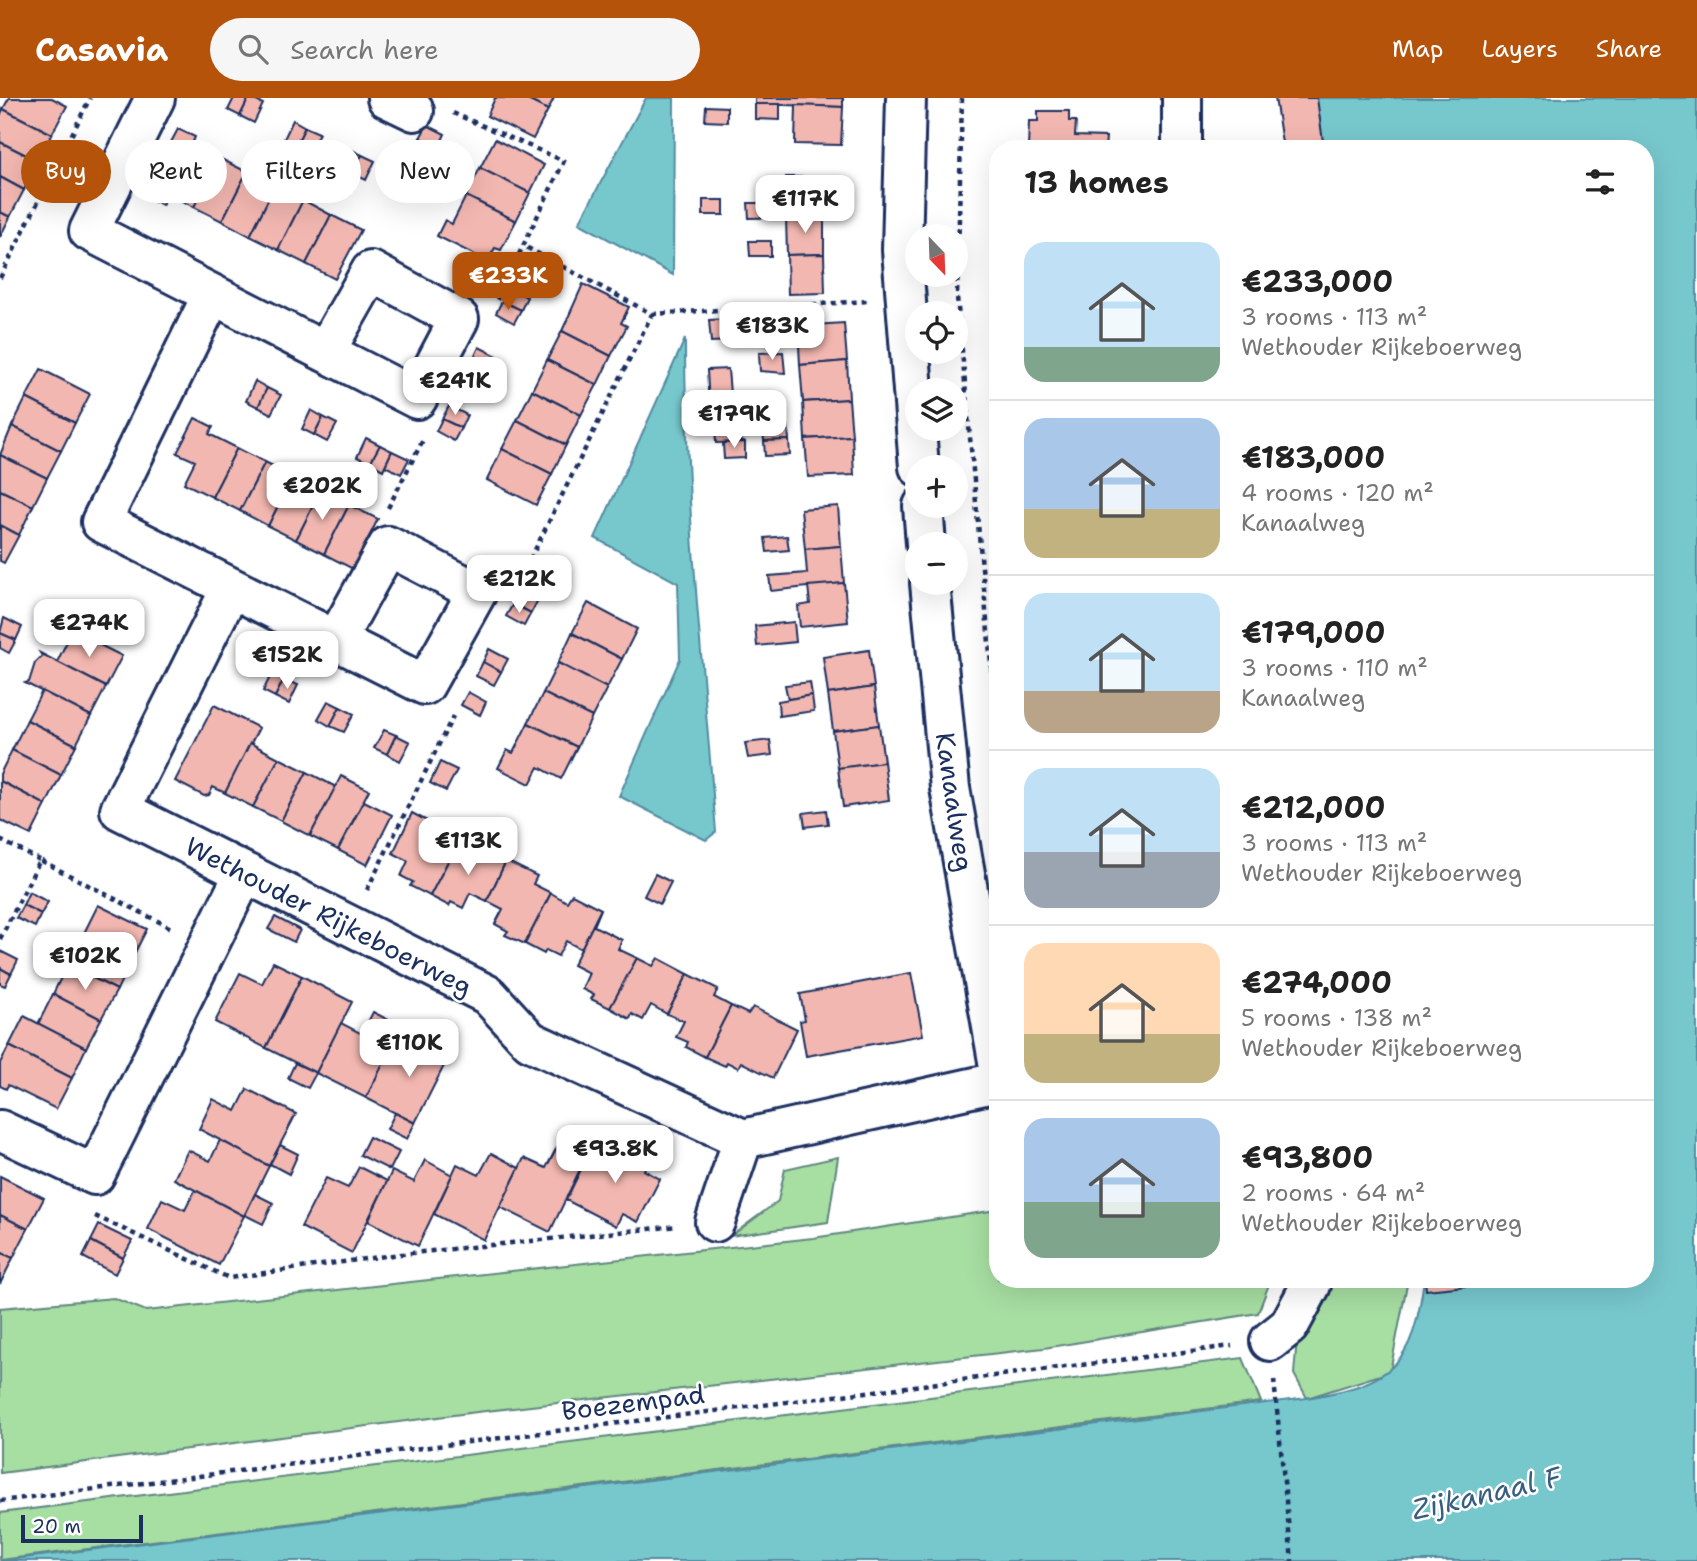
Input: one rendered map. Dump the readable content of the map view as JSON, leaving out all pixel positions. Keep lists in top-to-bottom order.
{
  "streets": {
    "street": ["Kanaalweg", "Wethouder Rijkeboerweg"],
    "path": ["Boezempad"]
  },
  "water": ["Zijkanaal F"],
  "scale_bar": "20 m",
  "north": "bottom right",
  "page": {
    "header": "Casavia",
    "search": "Search here",
    "nav": ["Map", "Layers", "Share"],
    "chip": [
      "Buy",
      "Rent",
      "Filters",
      "New"
    ],
    "heading": "13 homes",
    "price": [
      "€117K",
      "€233K",
      "€183K",
      "€241K",
      "€179K",
      "€202K",
      "€212K",
      "€274K",
      "€152K",
      "€113K",
      "€102K",
      "€110K",
      "€93.8K"
    ],
    "map_buttons": ["+", "−"],
    "list": [
      {
        "name": "€233,000",
        "note": "3 rooms · 113 m² · Wethouder Rijkeboerweg"
      },
      {
        "name": "€183,000",
        "note": "4 rooms · 120 m² · Kanaalweg"
      },
      {
        "name": "€179,000",
        "note": "3 rooms · 110 m² · Kanaalweg"
      },
      {
        "name": "€212,000",
        "note": "3 rooms · 113 m² · Wethouder Rijkeboerweg"
      },
      {
        "name": "€274,000",
        "note": "5 rooms · 138 m² · Wethouder Rijkeboerweg"
      },
      {
        "name": "€93,800",
        "note": "2 rooms · 64 m² · Wethouder Rijkeboerweg"
      }
    ],
    "scale": "20 m"
  }
}
